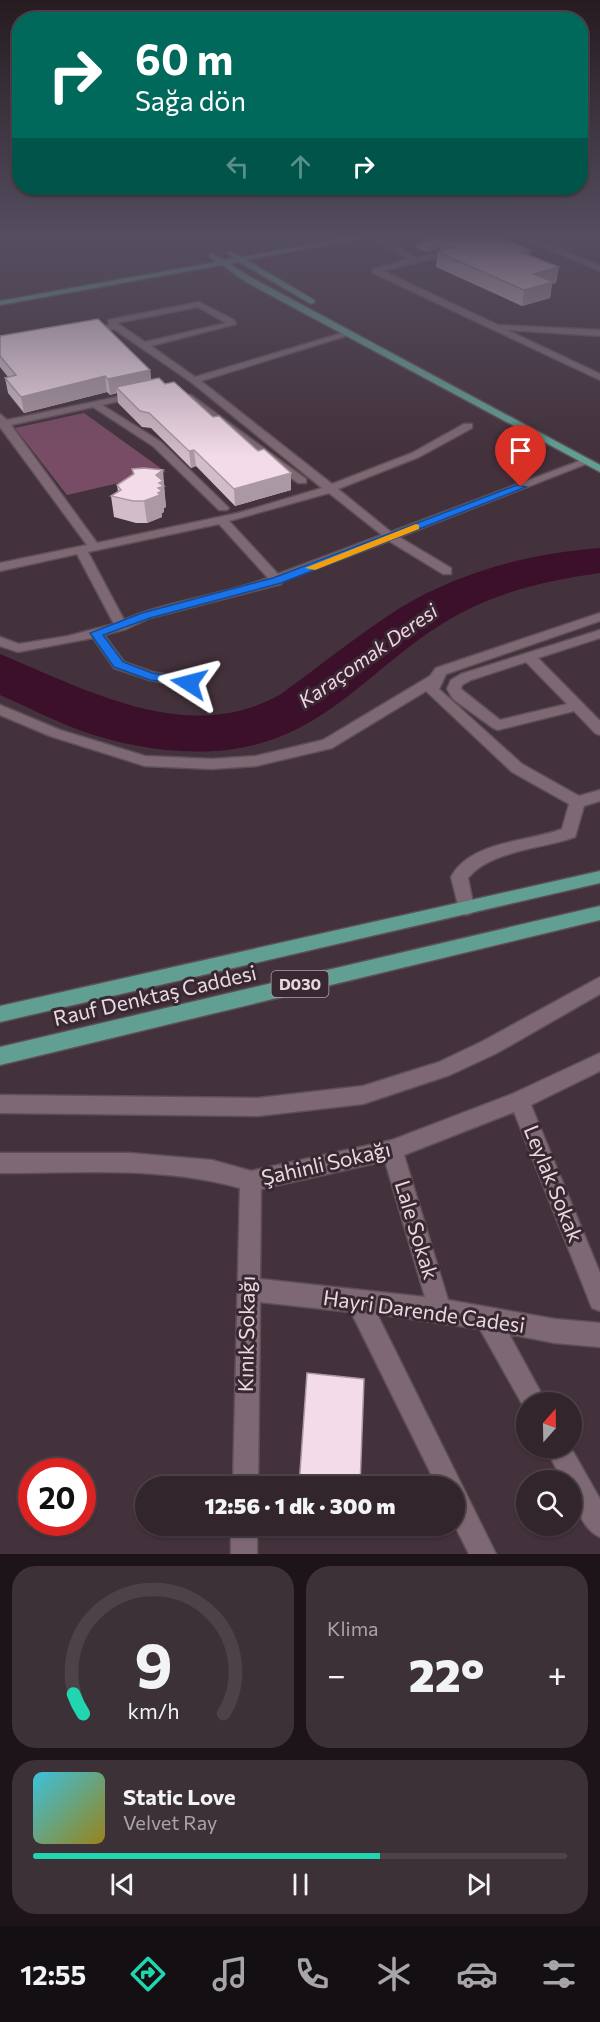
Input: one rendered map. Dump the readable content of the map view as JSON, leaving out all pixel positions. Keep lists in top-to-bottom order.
{
  "streets": {
    "main road": ["D030", "Rauf Denktaş Caddesi"],
    "street": [
      "Şahinli Sokağı",
      "Leylak Sokak",
      "Lale Sokak",
      "Hayri Darende Cadesi",
      "Kınık Sokağı"
    ]
  },
  "crossings": [
    ["Şahinli Sokağı", "Leylak Sokak"],
    ["Şahinli Sokağı", "Lale Sokak"],
    ["Şahinli Sokağı", "Kınık Sokağı"],
    ["Lale Sokak", "Hayri Darende Cadesi"],
    ["Hayri Darende Cadesi", "Kınık Sokağı"]
  ],
  "water": ["Karaçomak Deresi"],
  "north": "top",
  "page": {
    "turn": ["60 m", "Sağa dön"],
    "limit": "20",
    "trip": "12:56 · 1 dk · 300 m",
    "tile": "Klima",
    "heat": ["−", "22°", "+"],
    "song": ["Static Love", "Velvet Ray"],
    "tabs": "12:55",
    "gauge": ["9", "km/h"]
  }
}
